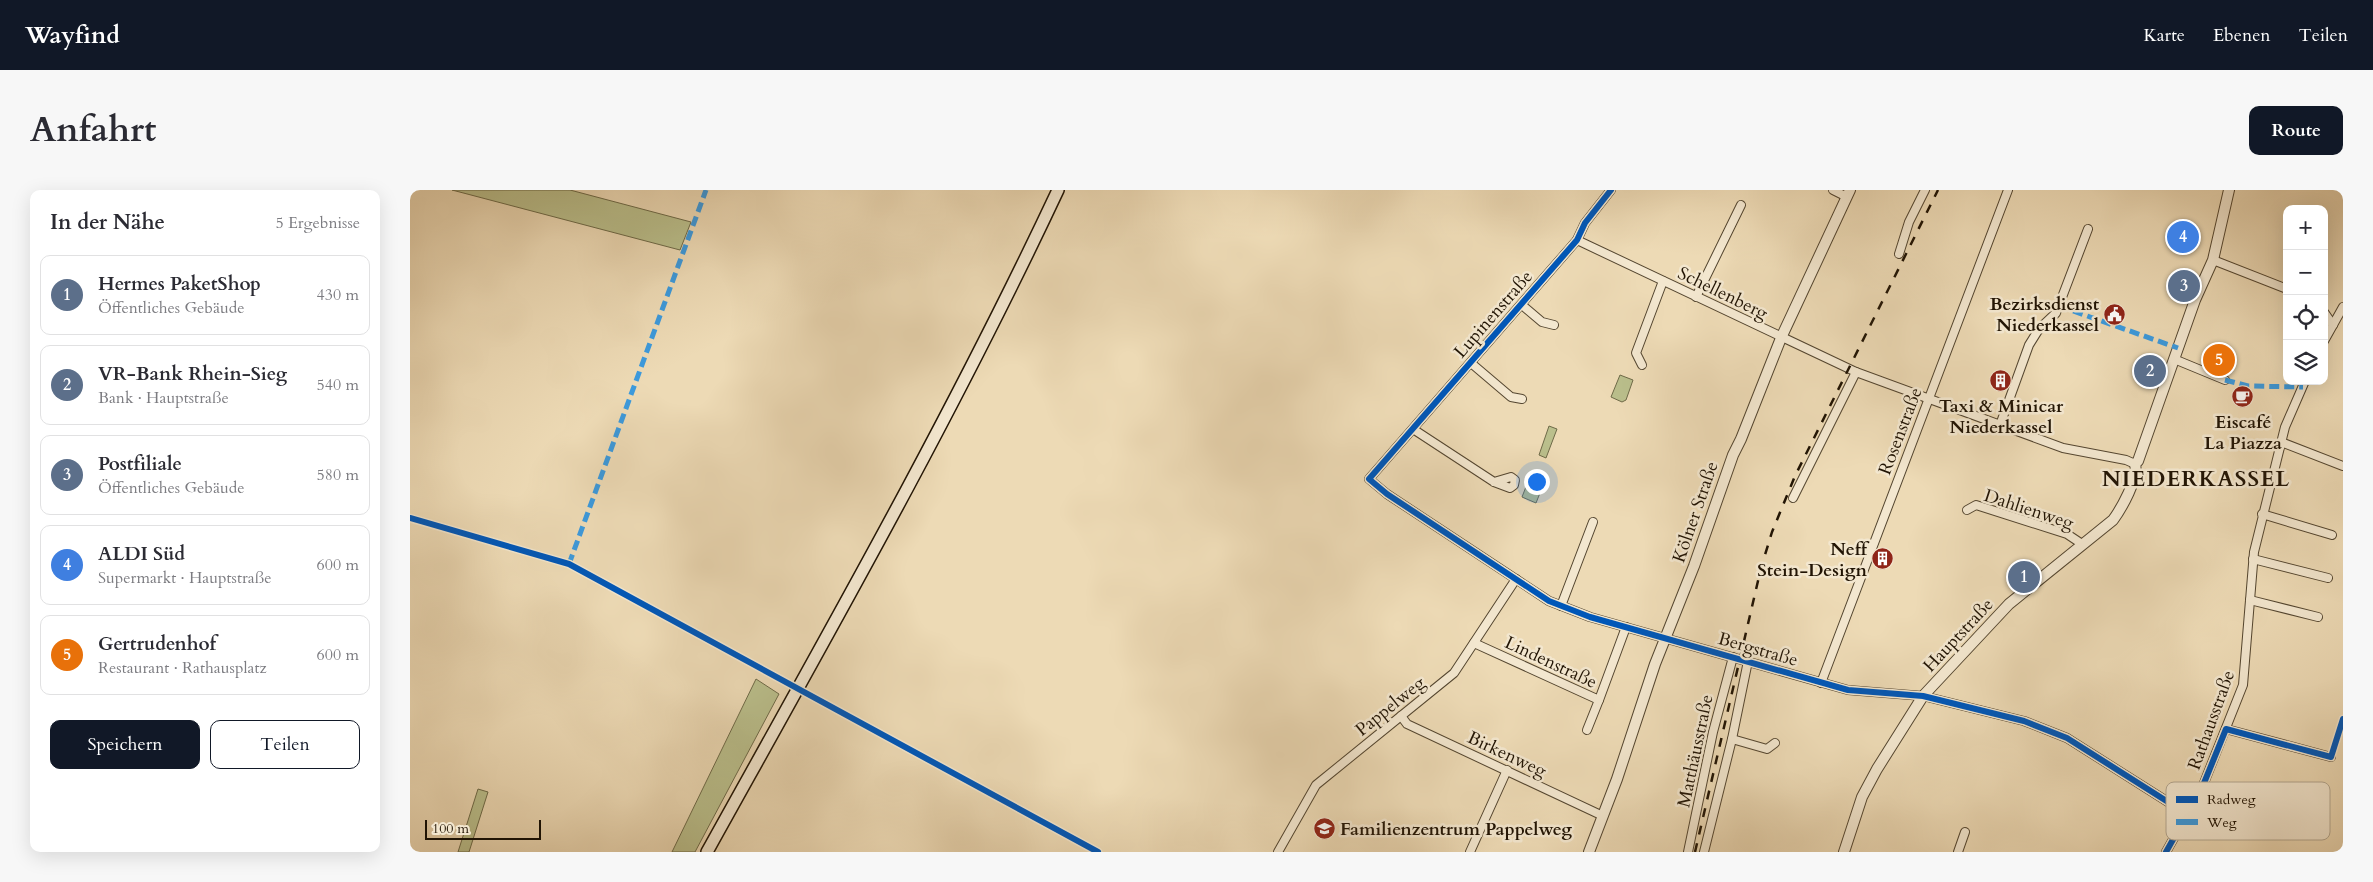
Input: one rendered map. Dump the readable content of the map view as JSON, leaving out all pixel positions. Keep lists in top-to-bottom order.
{
  "streets": {
    "street": [
      "Schellenberg",
      "Lupinenstraße",
      "Rosenstraße",
      "Dahlienweg",
      "Kölner Straße",
      "Hauptstraße",
      "Bergstraße",
      "Lindenstraße",
      "Pappelweg",
      "Rathausstraße",
      "Matthäusstraße",
      "Birkenweg"
    ]
  },
  "crossings": [
    ["Schellenberg", "Lupinenstraße"],
    ["Schellenberg", "Rosenstraße"],
    ["Schellenberg", "Kölner Straße"],
    ["Schellenberg", "Hauptstraße"],
    ["Lupinenstraße", "Bergstraße"],
    ["Rosenstraße", "Bergstraße"],
    ["Dahlienweg", "Hauptstraße"],
    ["Kölner Straße", "Bergstraße"],
    ["Kölner Straße", "Birkenweg"],
    ["Hauptstraße", "Bergstraße"],
    ["Bergstraße", "Lindenstraße"],
    ["Bergstraße", "Pappelweg"],
    ["Bergstraße", "Matthäusstraße"],
    ["Lindenstraße", "Pappelweg"],
    ["Pappelweg", "Birkenweg"]
  ],
  "districts": ["NIEDERKASSEL"],
  "places": {
    "public building": ["Bezirksdienst Niederkassel"],
    "building": ["Taxi & Minicar Niederkassel", "Neff Stein-Design"],
    "cafe": ["Eiscafé La Piazza"],
    "school or university": ["Familienzentrum Pappelweg"]
  },
  "legend": ["Radweg", "Weg"],
  "scale_bar": "100 m",
  "page": {
    "header": "Wayfind",
    "nav": ["Karte", "Ebenen", "Teilen"],
    "title": "Anfahrt",
    "buttons": [
      "Route",
      ["Speichern", "Teilen"]
    ],
    "heading": ["In der Nähe", "5 Ergebnisse"],
    "map_buttons": ["+", "−"],
    "pins": [
      "4",
      "3",
      "5",
      "2",
      "1"
    ],
    "list": [
      {
        "mark": "1",
        "name": "Hermes PaketShop",
        "note": "Öffentliches Gebäude",
        "value": "430 m"
      },
      {
        "mark": "2",
        "name": "VR-Bank Rhein-Sieg",
        "note": "Bank · Hauptstraße",
        "value": "540 m"
      },
      {
        "mark": "3",
        "name": "Postfiliale",
        "note": "Öffentliches Gebäude",
        "value": "580 m"
      },
      {
        "mark": "4",
        "name": "ALDI Süd",
        "note": "Supermarkt · Hauptstraße",
        "value": "600 m"
      },
      {
        "mark": "5",
        "name": "Gertrudenhof",
        "note": "Restaurant · Rathausplatz",
        "value": "600 m"
      }
    ],
    "scale": "100 m"
  }
}
